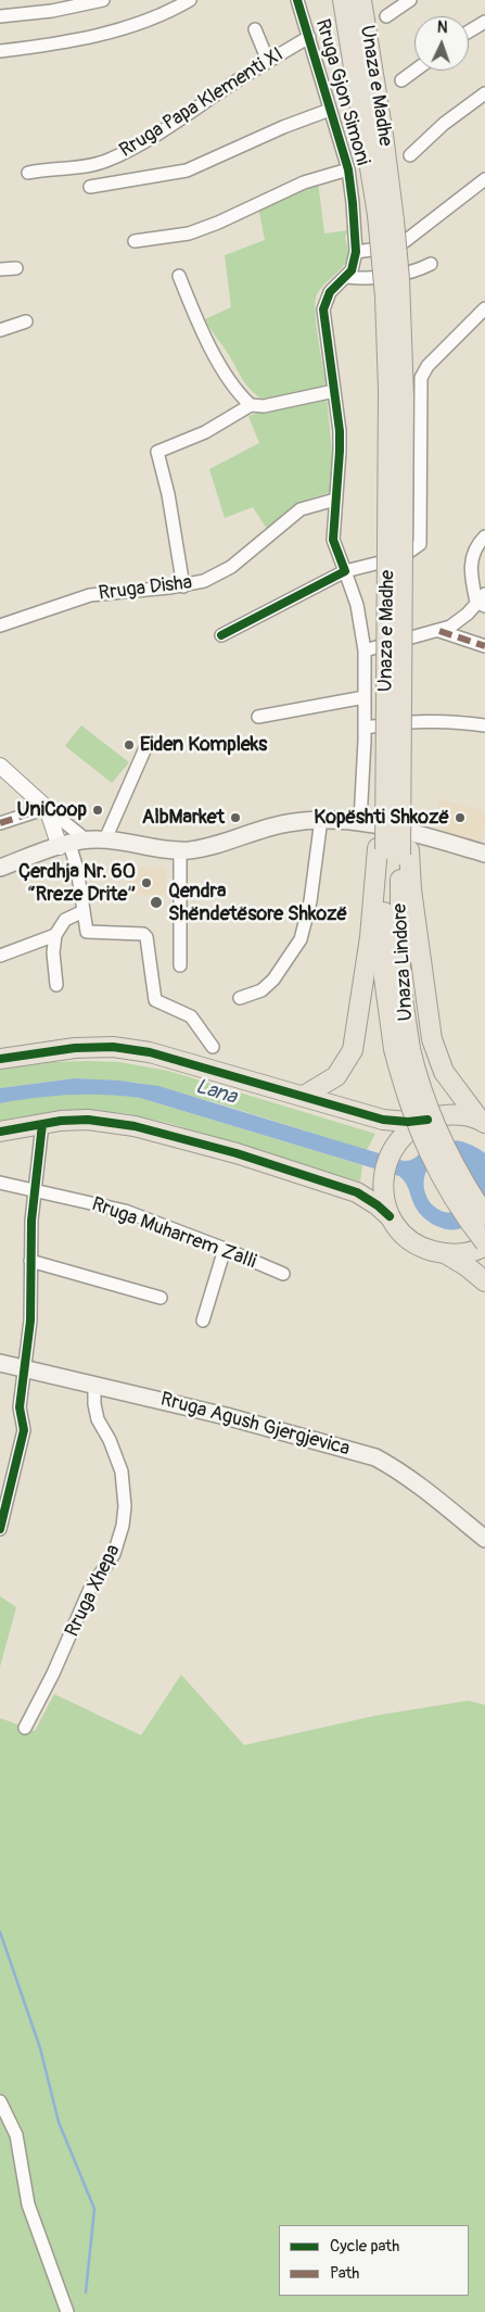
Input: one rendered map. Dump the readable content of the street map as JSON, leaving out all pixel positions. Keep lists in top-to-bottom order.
{
  "streets": {
    "main road": ["Unaza e Madhe", "Unaza Lindore", "Rruga Agush Gjergjevica"],
    "street": [
      "Rruga Gjon Simoni",
      "Rruga Papa Klementi XI",
      "Rruga Disha",
      "Rruga Muharrem Zalli",
      "Rruga Xhepa"
    ]
  },
  "crossings": [
    ["Unaza e Madhe", "Unaza Lindore"],
    ["Rruga Gjon Simoni", "Rruga Papa Klementi XI"],
    ["Rruga Gjon Simoni", "Rruga Disha"],
    ["Rruga Agush Gjergjevica", "Rruga Xhepa"]
  ],
  "water": ["Lana"],
  "places": [
    "Eiden Kompleks",
    "UniCoop",
    "AlbMarket",
    "Kopështi Shkozë",
    "Çerdhja Nr. 60 “Rreze Drite”",
    "Qendra Shëndetësore Shkozë"
  ],
  "legend": ["Cycle path", "Path"],
  "north": "top"
}
